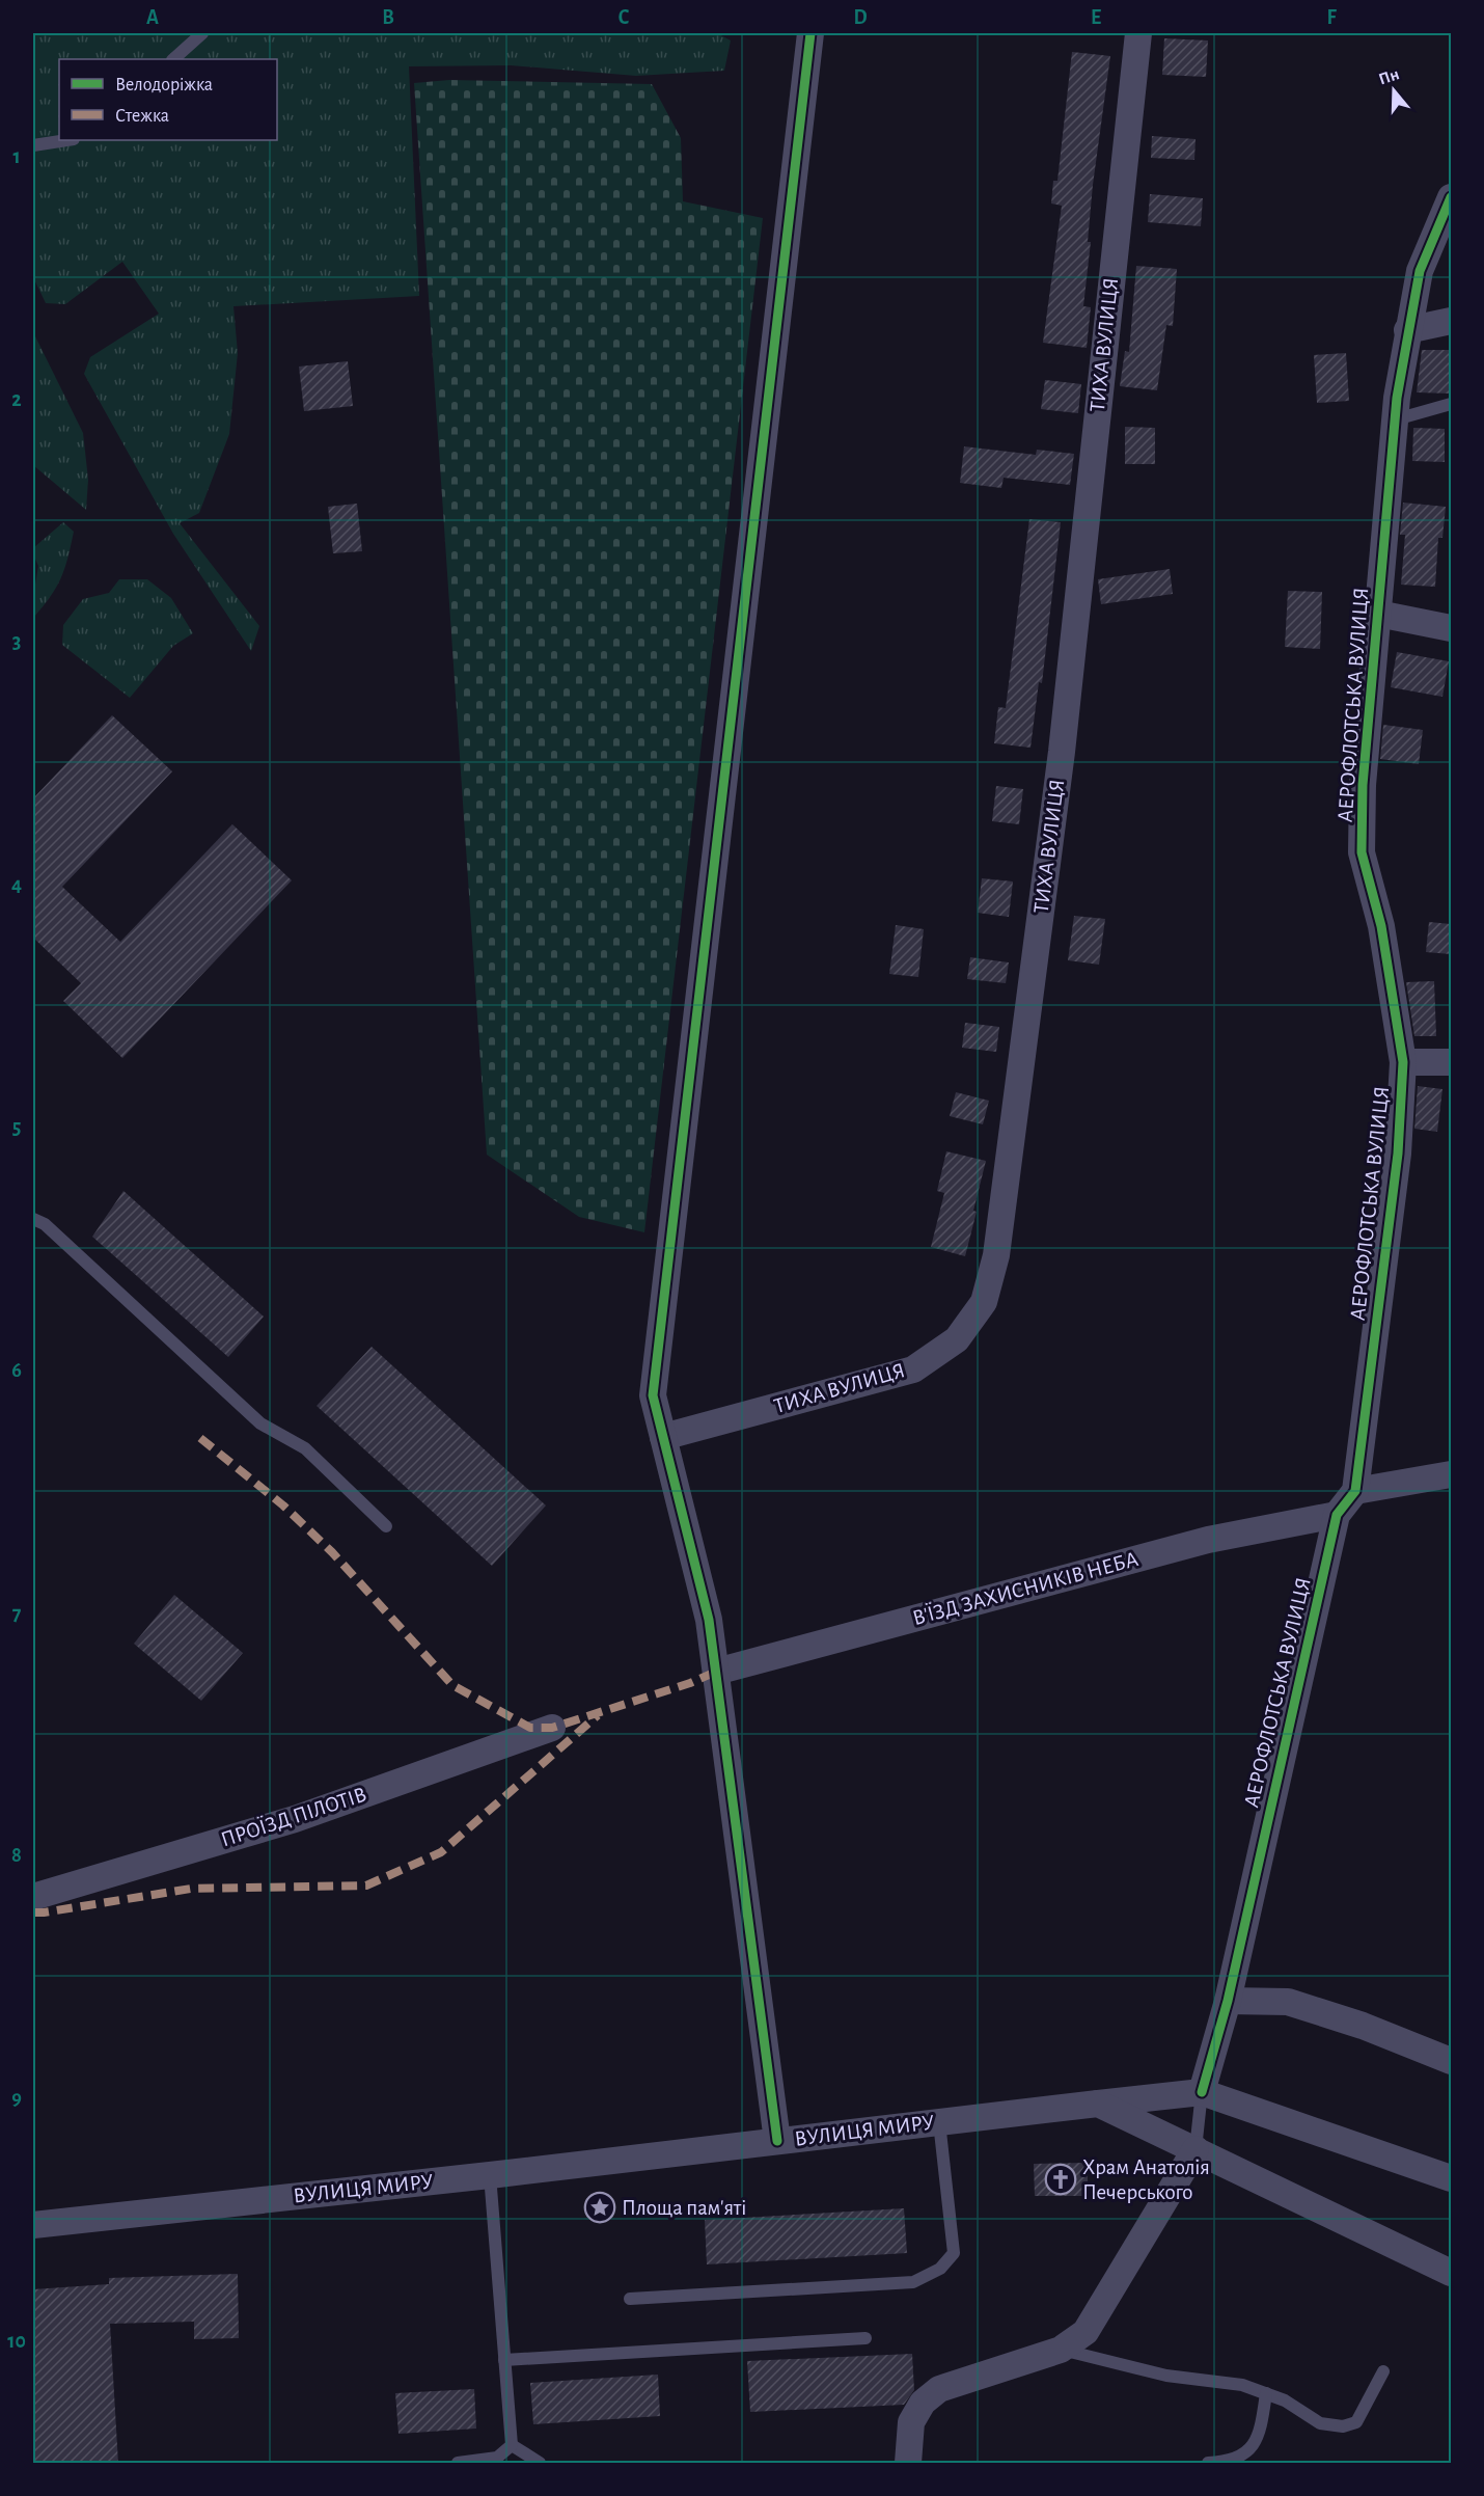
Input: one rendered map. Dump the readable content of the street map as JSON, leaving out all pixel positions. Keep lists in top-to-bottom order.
{
  "streets": {
    "street": [
      "ТИХА ВУЛИЦЯ",
      "АЕРОФЛОТСЬКА ВУЛИЦЯ",
      "В'ЇЗД ЗАХИСНИКІВ НЕБА",
      "ПРОЇЗД ПІЛОТІВ",
      "ВУЛИЦЯ МИРУ"
    ]
  },
  "crossings": [
    ["АЕРОФЛОТСЬКА ВУЛИЦЯ", "В'ЇЗД ЗАХИСНИКІВ НЕБА"],
    ["АЕРОФЛОТСЬКА ВУЛИЦЯ", "ВУЛИЦЯ МИРУ"]
  ],
  "places": {
    "church": ["Храм Анатолія Печерського"],
    "place": ["Площа пам'яті"]
  },
  "legend": ["Велодоріжка", "Стежка"],
  "north": "top",
  "grid": {
    "columns": [
      "A",
      "B",
      "C",
      "D",
      "E",
      "F"
    ],
    "rows": [
      "1",
      "2",
      "3",
      "4",
      "5",
      "6",
      "7",
      "8",
      "9",
      "10"
    ]
  }
}
